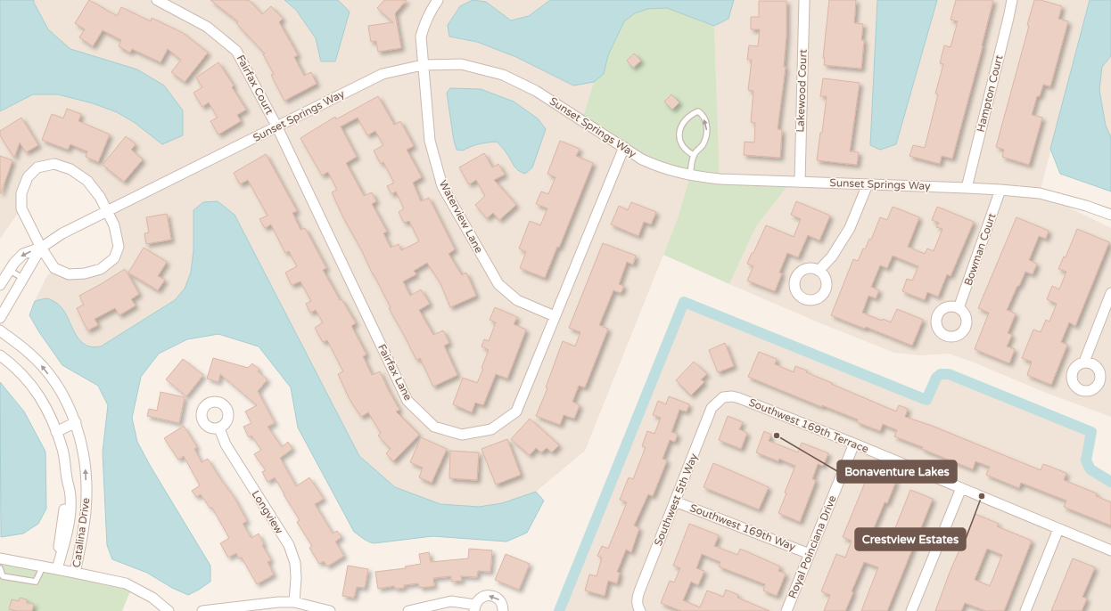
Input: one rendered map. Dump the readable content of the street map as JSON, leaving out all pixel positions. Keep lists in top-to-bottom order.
{
  "streets": {
    "street": [
      "Fairfax Court",
      "Lakewood Court",
      "Hampton Court",
      "Sunset Springs Way",
      "Waterview Lane",
      "Bowman Court",
      "Fairfax Lane",
      "Southwest 169th Terrace",
      "Southwest 5th Way",
      "Longview",
      "Southwest 169th Way",
      "Catalina Drive",
      "Royal Poinciana Drive"
    ]
  },
  "crossings": [
    ["Fairfax Court", "Sunset Springs Way"],
    ["Fairfax Court", "Fairfax Lane"],
    ["Lakewood Court", "Sunset Springs Way"],
    ["Hampton Court", "Sunset Springs Way"],
    ["Sunset Springs Way", "Waterview Lane"],
    ["Sunset Springs Way", "Bowman Court"],
    ["Sunset Springs Way", "Fairfax Lane"],
    ["Waterview Lane", "Fairfax Lane"],
    ["Southwest 169th Terrace", "Southwest 5th Way"],
    ["Southwest 169th Terrace", "Royal Poinciana Drive"],
    ["Southwest 5th Way", "Southwest 169th Way"],
    ["Southwest 169th Way", "Royal Poinciana Drive"]
  ],
  "places": ["Bonaventure Lakes", "Crestview Estates"]
}
